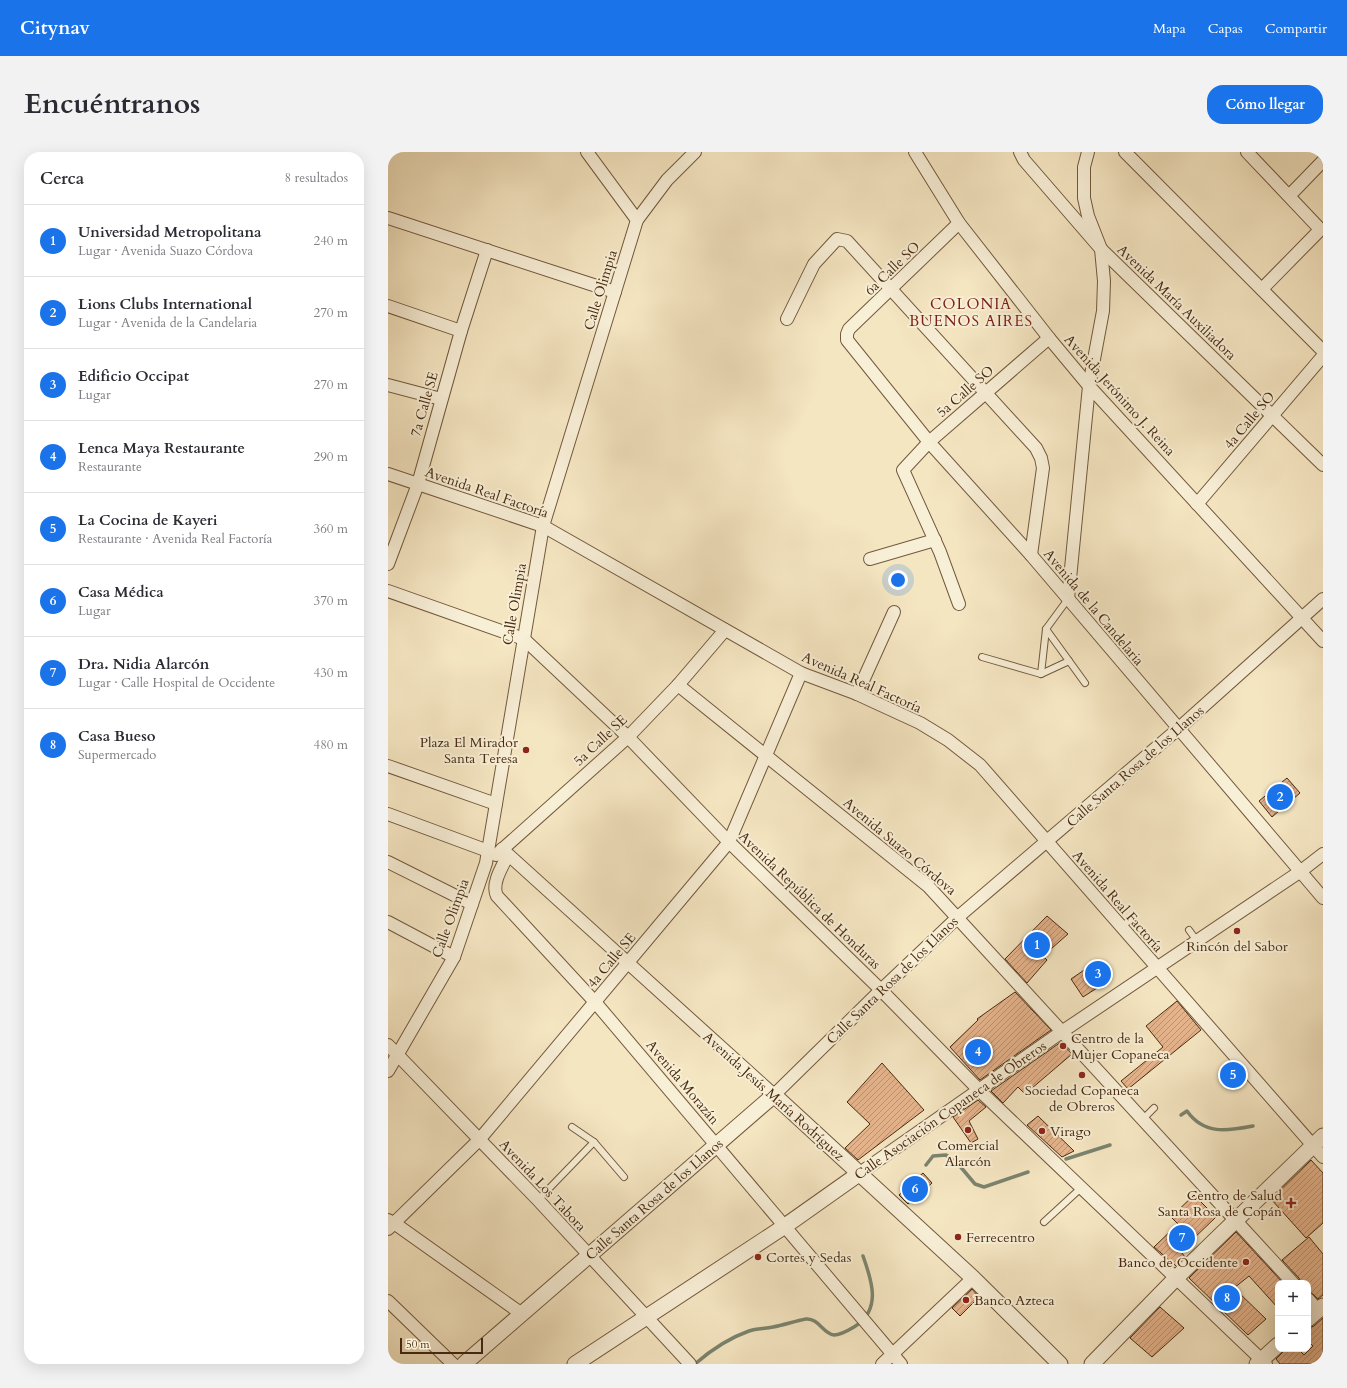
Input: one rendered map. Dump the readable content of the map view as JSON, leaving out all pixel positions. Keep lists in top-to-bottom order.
{
  "streets": {
    "street": [
      "6a Calle SO",
      "Calle Olimpia",
      "Avenida María Auxiliadora",
      "5a Calle SO",
      "Avenida Jerónimo J. Reina",
      "7a Calle SE",
      "4a Calle SO",
      "Avenida Real Factoría",
      "Avenida de la Candelaria",
      "5a Calle SE",
      "Calle Santa Rosa de los Llanos",
      "Avenida Suazo Córdova",
      "Avenida República de Honduras",
      "4a Calle SE",
      "Avenida Morazán",
      "Avenida Jesús María Rodríguez",
      "Calle Asociación Copaneca de Obreros",
      "Avenida Los Tabora"
    ]
  },
  "crossings": [
    ["6a Calle SO", "Avenida Jerónimo J. Reina"],
    ["6a Calle SO", "Avenida de la Candelaria"],
    ["Calle Olimpia", "Avenida Real Factoría"],
    ["Calle Olimpia", "5a Calle SE"],
    ["Calle Olimpia", "Avenida República de Honduras"],
    ["Calle Olimpia", "Avenida Los Tabora"],
    ["Avenida María Auxiliadora", "4a Calle SO"],
    ["5a Calle SO", "Avenida Jerónimo J. Reina"],
    ["5a Calle SO", "Avenida de la Candelaria"],
    ["Avenida Jerónimo J. Reina", "4a Calle SO"],
    ["Avenida Jerónimo J. Reina", "Calle Santa Rosa de los Llanos"],
    ["7a Calle SE", "Avenida Real Factoría"],
    ["Avenida Real Factoría", "5a Calle SE"],
    ["Avenida Real Factoría", "Calle Santa Rosa de los Llanos"],
    ["Avenida Real Factoría", "4a Calle SE"],
    ["Avenida Real Factoría", "Calle Asociación Copaneca de Obreros"],
    ["Avenida de la Candelaria", "Calle Santa Rosa de los Llanos"],
    ["Avenida de la Candelaria", "Calle Asociación Copaneca de Obreros"],
    ["5a Calle SE", "Avenida Suazo Córdova"],
    ["5a Calle SE", "Avenida República de Honduras"],
    ["5a Calle SE", "Avenida Morazán"],
    ["5a Calle SE", "Avenida Jesús María Rodríguez"],
    ["Calle Santa Rosa de los Llanos", "Avenida Suazo Córdova"],
    ["Calle Santa Rosa de los Llanos", "Avenida República de Honduras"],
    ["Calle Santa Rosa de los Llanos", "Avenida Morazán"],
    ["Calle Santa Rosa de los Llanos", "Avenida Jesús María Rodríguez"],
    ["Calle Santa Rosa de los Llanos", "Avenida Los Tabora"],
    ["Avenida Suazo Córdova", "4a Calle SE"],
    ["Avenida Suazo Córdova", "Calle Asociación Copaneca de Obreros"],
    ["Avenida República de Honduras", "4a Calle SE"],
    ["Avenida República de Honduras", "Calle Asociación Copaneca de Obreros"],
    ["4a Calle SE", "Avenida Morazán"],
    ["4a Calle SE", "Avenida Jesús María Rodríguez"],
    ["4a Calle SE", "Avenida Los Tabora"],
    ["Avenida Morazán", "Avenida Jesús María Rodríguez"],
    ["Avenida Morazán", "Calle Asociación Copaneca de Obreros"],
    ["Avenida Jesús María Rodríguez", "Calle Asociación Copaneca de Obreros"],
    ["Calle Asociación Copaneca de Obreros", "Avenida Los Tabora"]
  ],
  "districts": ["COLONIA BUENOS AIRES"],
  "places": {
    "other": [
      "Plaza El Mirador Santa Teresa",
      "Rincón del Sabor",
      "Centro de la Mujer Copaneca",
      "Sociedad Copaneca de Obreros",
      "Comercial Alarcón",
      "Virago",
      "Ferrecentro",
      "Cortes y Sedas",
      "Banco de Occidente",
      "Banco Azteca"
    ],
    "health": ["Centro de Salud Santa Rosa de Copán"]
  },
  "scale_bar": "50 m",
  "page": {
    "header": "Citynav",
    "nav": ["Mapa", "Capas", "Compartir"],
    "title": "Encuéntranos",
    "buttons": "Cómo llegar",
    "heading": ["Cerca", "8 resultados"],
    "list": [
      {
        "mark": "1",
        "name": "Universidad Metropolitana",
        "note": "Lugar · Avenida Suazo Córdova",
        "value": "240 m"
      },
      {
        "mark": "2",
        "name": "Lions Clubs International",
        "note": "Lugar · Avenida de la Candelaria",
        "value": "270 m"
      },
      {
        "mark": "3",
        "name": "Edificio Occipat",
        "note": "Lugar",
        "value": "270 m"
      },
      {
        "mark": "4",
        "name": "Lenca Maya Restaurante",
        "note": "Restaurante",
        "value": "290 m"
      },
      {
        "mark": "5",
        "name": "La Cocina de Kayeri",
        "note": "Restaurante · Avenida Real Factoría",
        "value": "360 m"
      },
      {
        "mark": "6",
        "name": "Casa Médica",
        "note": "Lugar",
        "value": "370 m"
      },
      {
        "mark": "7",
        "name": "Dra. Nidia Alarcón",
        "note": "Lugar · Calle Hospital de Occidente",
        "value": "430 m"
      },
      {
        "mark": "8",
        "name": "Casa Bueso",
        "note": "Supermercado",
        "value": "480 m"
      }
    ],
    "pins": [
      "2",
      "1",
      "3",
      "4",
      "5",
      "6",
      "7",
      "8"
    ],
    "map_buttons": ["+", "−"],
    "scale": "50 m"
  }
}
